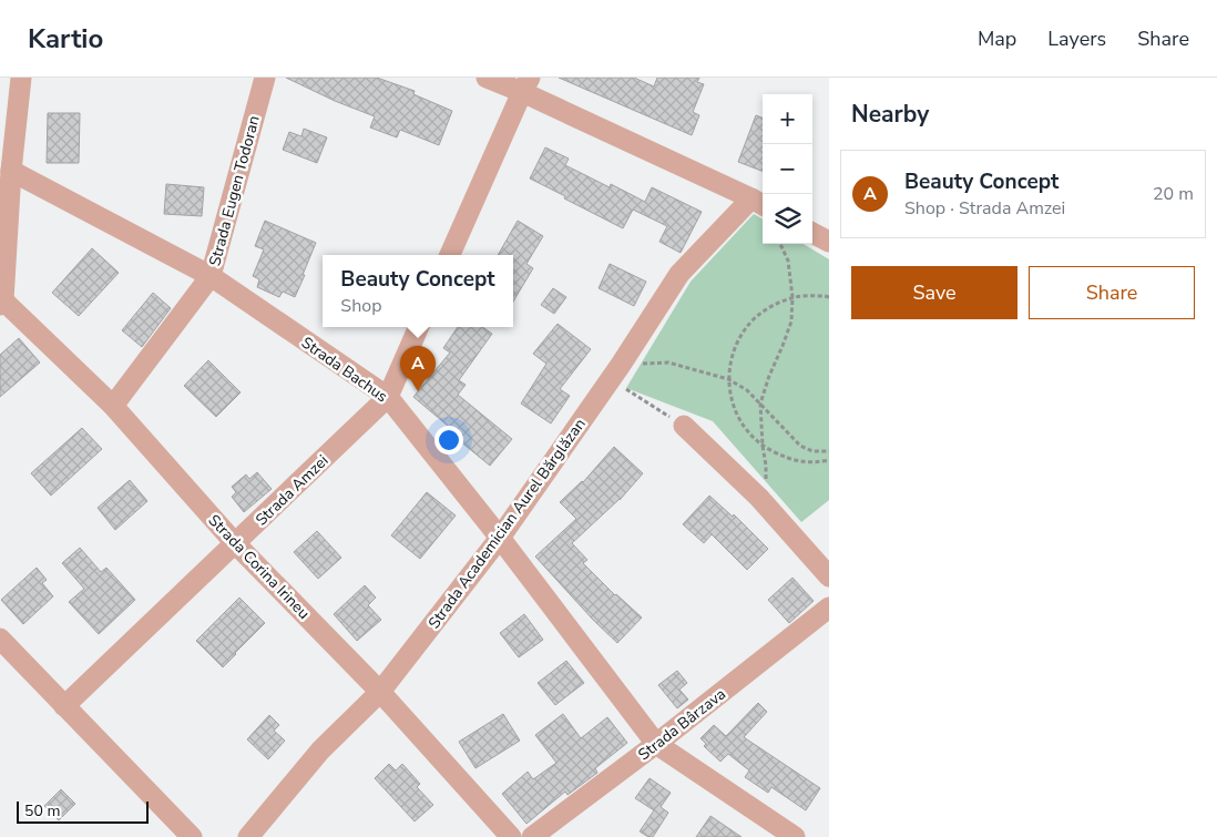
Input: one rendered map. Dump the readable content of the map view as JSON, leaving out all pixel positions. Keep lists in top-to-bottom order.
{
  "streets": {
    "street": [
      "Strada Eugen Todoran",
      "Strada Bachus",
      "Strada Amzei",
      "Strada Academician Aurel Bărglăzan",
      "Strada Corina Irineu",
      "Strada Bârzava"
    ]
  },
  "crossings": [
    ["Strada Eugen Todoran", "Strada Bachus"],
    ["Strada Eugen Todoran", "Strada Corina Irineu"],
    ["Strada Bachus", "Strada Amzei"],
    ["Strada Bachus", "Strada Academician Aurel Bărglăzan"],
    ["Strada Bachus", "Strada Bârzava"],
    ["Strada Amzei", "Strada Corina Irineu"],
    ["Strada Academician Aurel Bărglăzan", "Strada Corina Irineu"]
  ],
  "scale_bar": "50 m",
  "page": {
    "header": "Kartio",
    "nav": ["Map", "Layers", "Share"],
    "heading": "Nearby",
    "map_buttons": ["+", "−"],
    "list": [
      {
        "mark": "A",
        "name": "Beauty Concept",
        "note": "Shop · Strada Amzei",
        "value": "20 m"
      }
    ],
    "buttons": ["Save", "Share"],
    "popup": ["Beauty Concept", "Shop"],
    "pins": "A",
    "scale": "50 m"
  }
}
